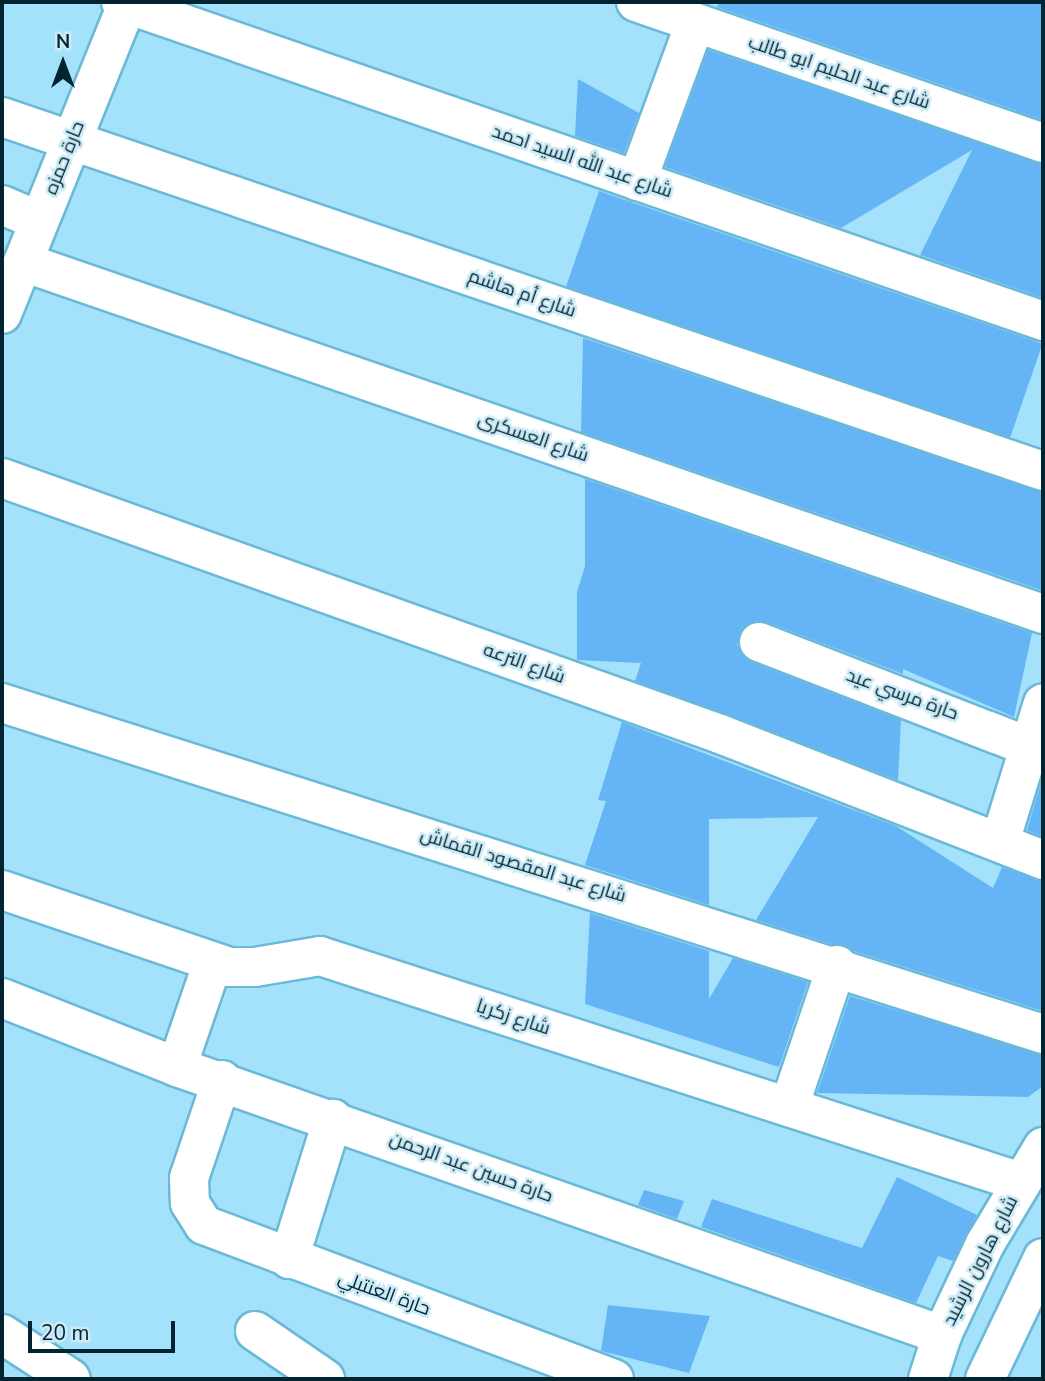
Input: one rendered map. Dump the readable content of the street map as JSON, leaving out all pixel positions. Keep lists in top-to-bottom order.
{
  "streets": {
    "street": [
      "شارع عبد الحليم ابو طالب",
      "حارة حمزه",
      "شارع عبد الله السيد احمد",
      "شارع أم هاشم",
      "شارع العسكرى",
      "شارع الترعه",
      "حارة مرسي عيد",
      "شارع عبد المقصود القماش",
      "شارع زكريا",
      "حارة حسين عبد الرحمن",
      "شارع هارون الرشيد",
      "حارة العنتبلي"
    ]
  },
  "crossings": [
    ["حارة حمزه", "شارع عبد الله السيد احمد"],
    ["حارة حمزه", "شارع أم هاشم"],
    ["حارة حمزه", "شارع العسكرى"],
    ["شارع زكريا", "شارع هارون الرشيد"],
    ["حارة حسين عبد الرحمن", "شارع هارون الرشيد"],
    ["حارة حسين عبد الرحمن", "حارة العنتبلي"]
  ],
  "scale_bar": "20 m",
  "north": "top"
}
